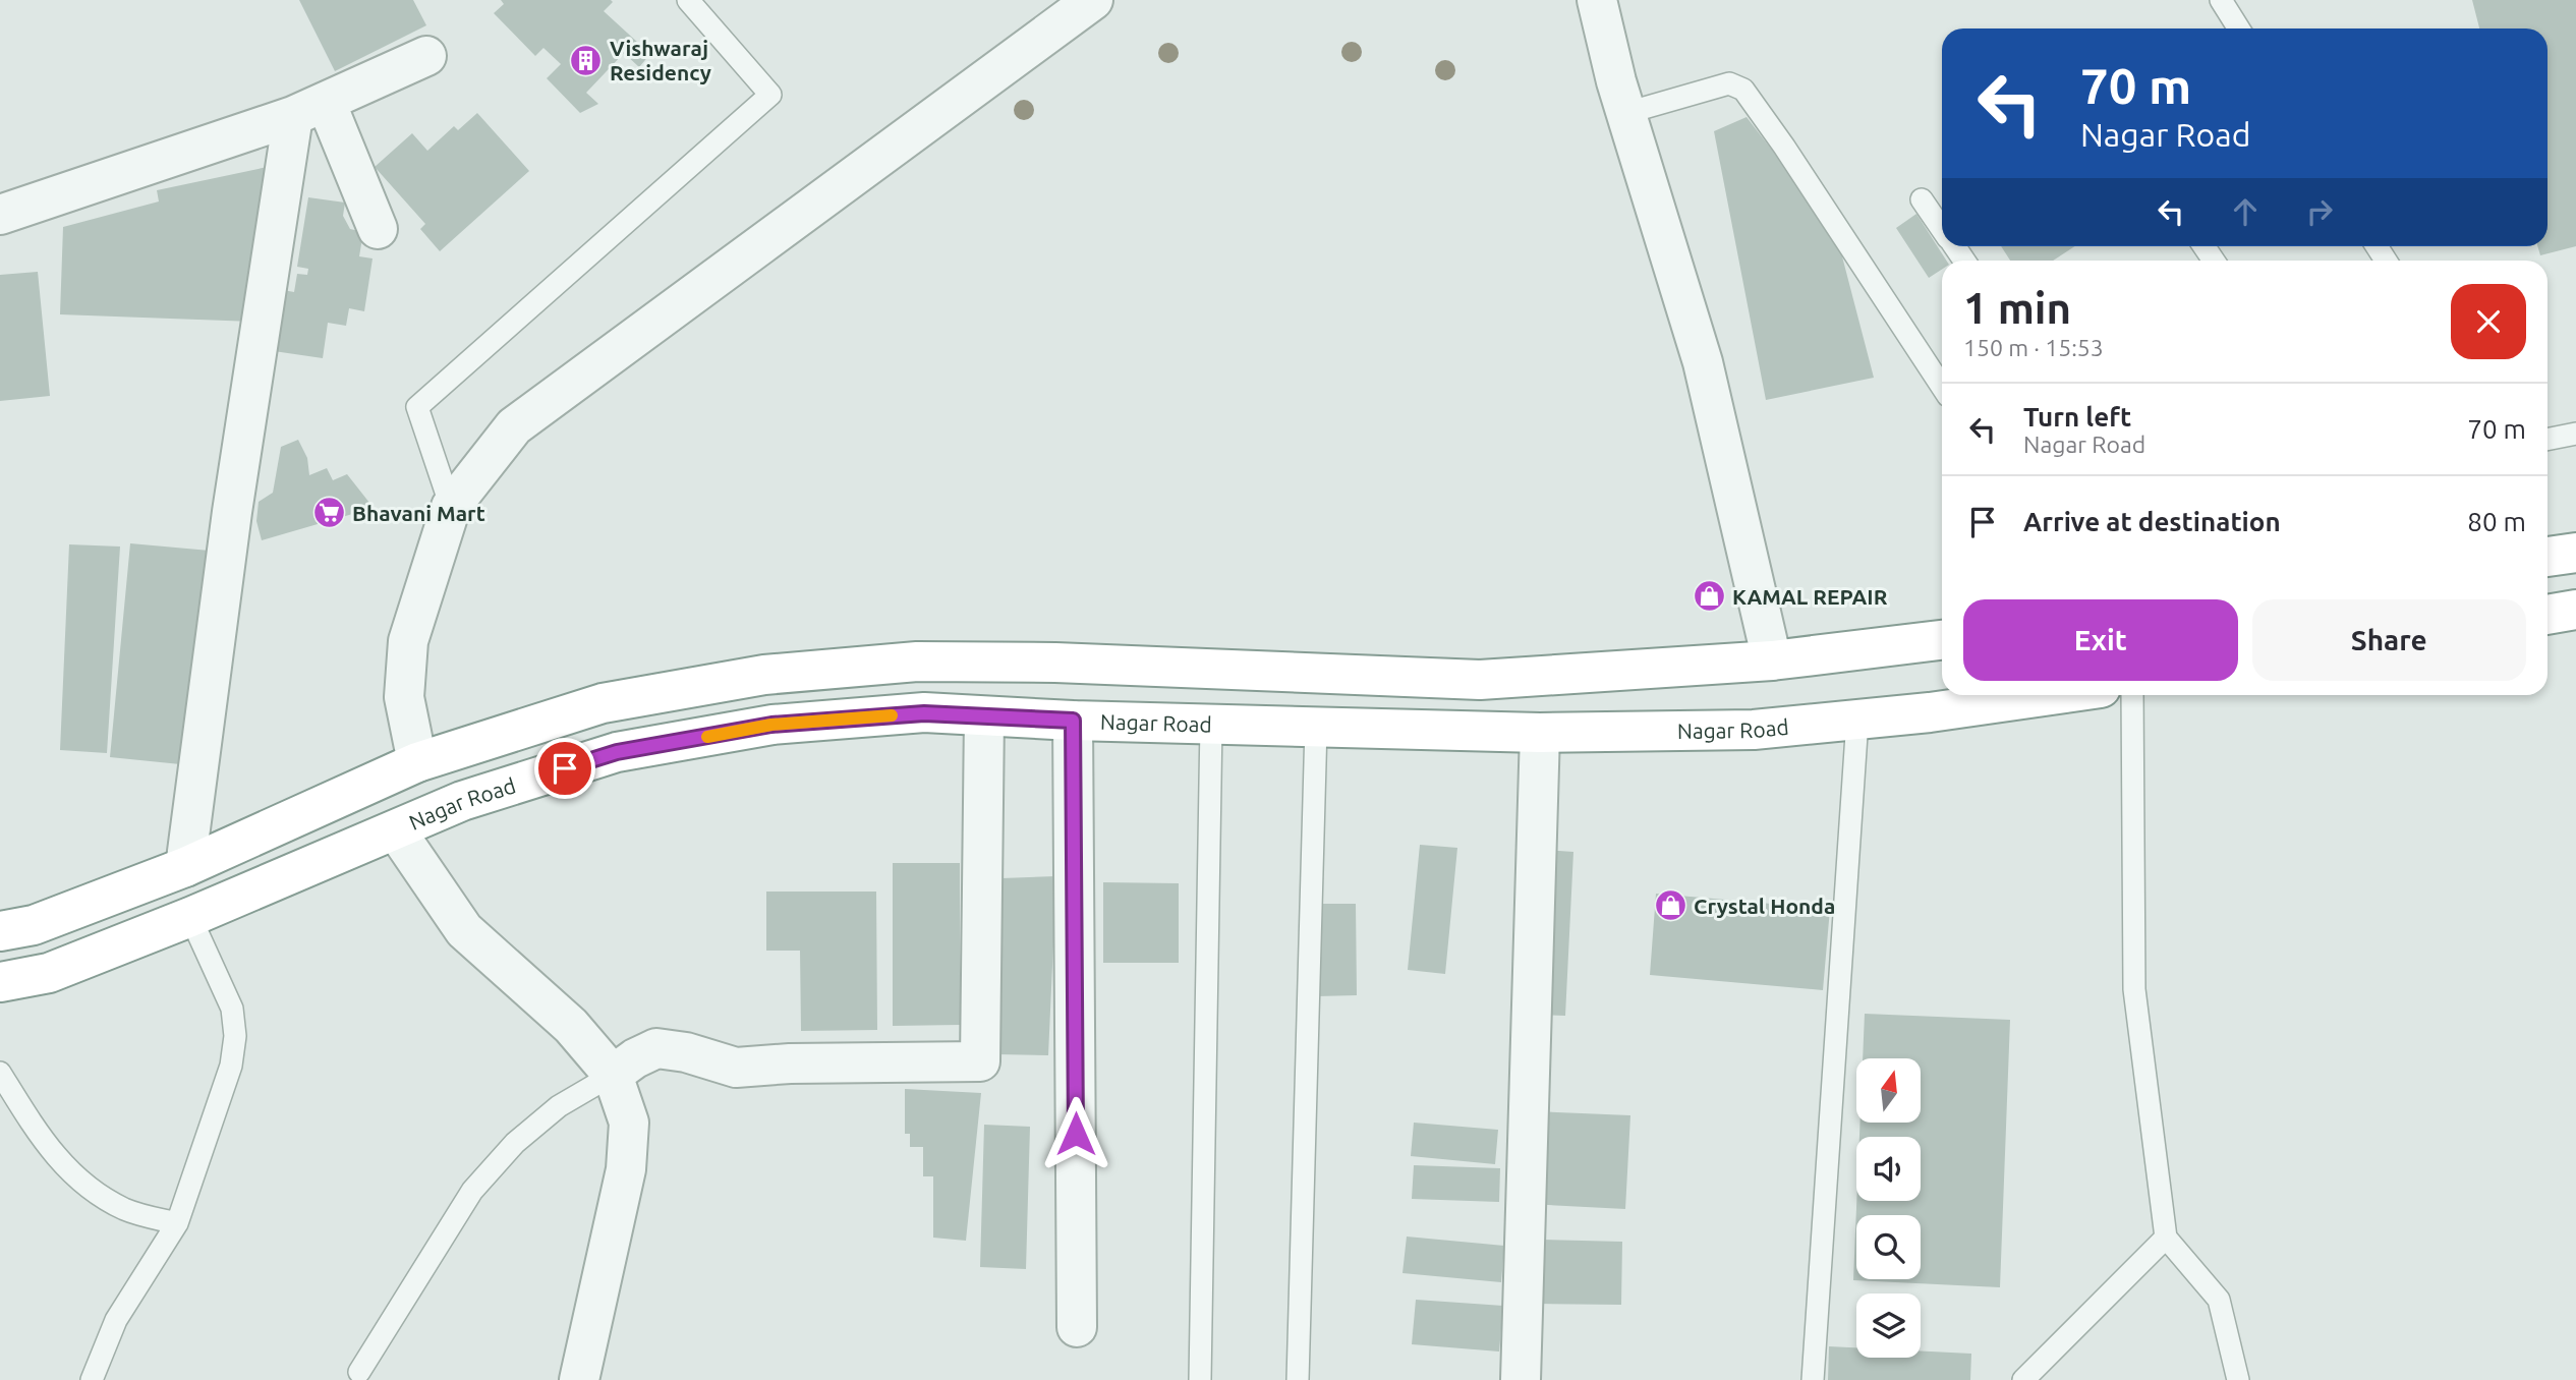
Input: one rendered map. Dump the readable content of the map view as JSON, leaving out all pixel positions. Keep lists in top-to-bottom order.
{
  "streets": {
    "highway": ["Nagar Road"]
  },
  "places": {
    "building": ["Vishwaraj Residency"],
    "supermarket": ["Bhavani Mart"],
    "shop": ["KAMAL REPAIR", "Crystal Honda"]
  },
  "north": "top",
  "page": {
    "turn": ["70 m", "Nagar Road"],
    "heading": ["1 min", "150 m · 15:53"],
    "list": [
      {
        "name": "Turn left",
        "note": "Nagar Road",
        "value": "70 m"
      },
      {
        "name": "Arrive at destination",
        "value": "80 m"
      }
    ],
    "buttons": ["Exit", "Share"]
  }
}
